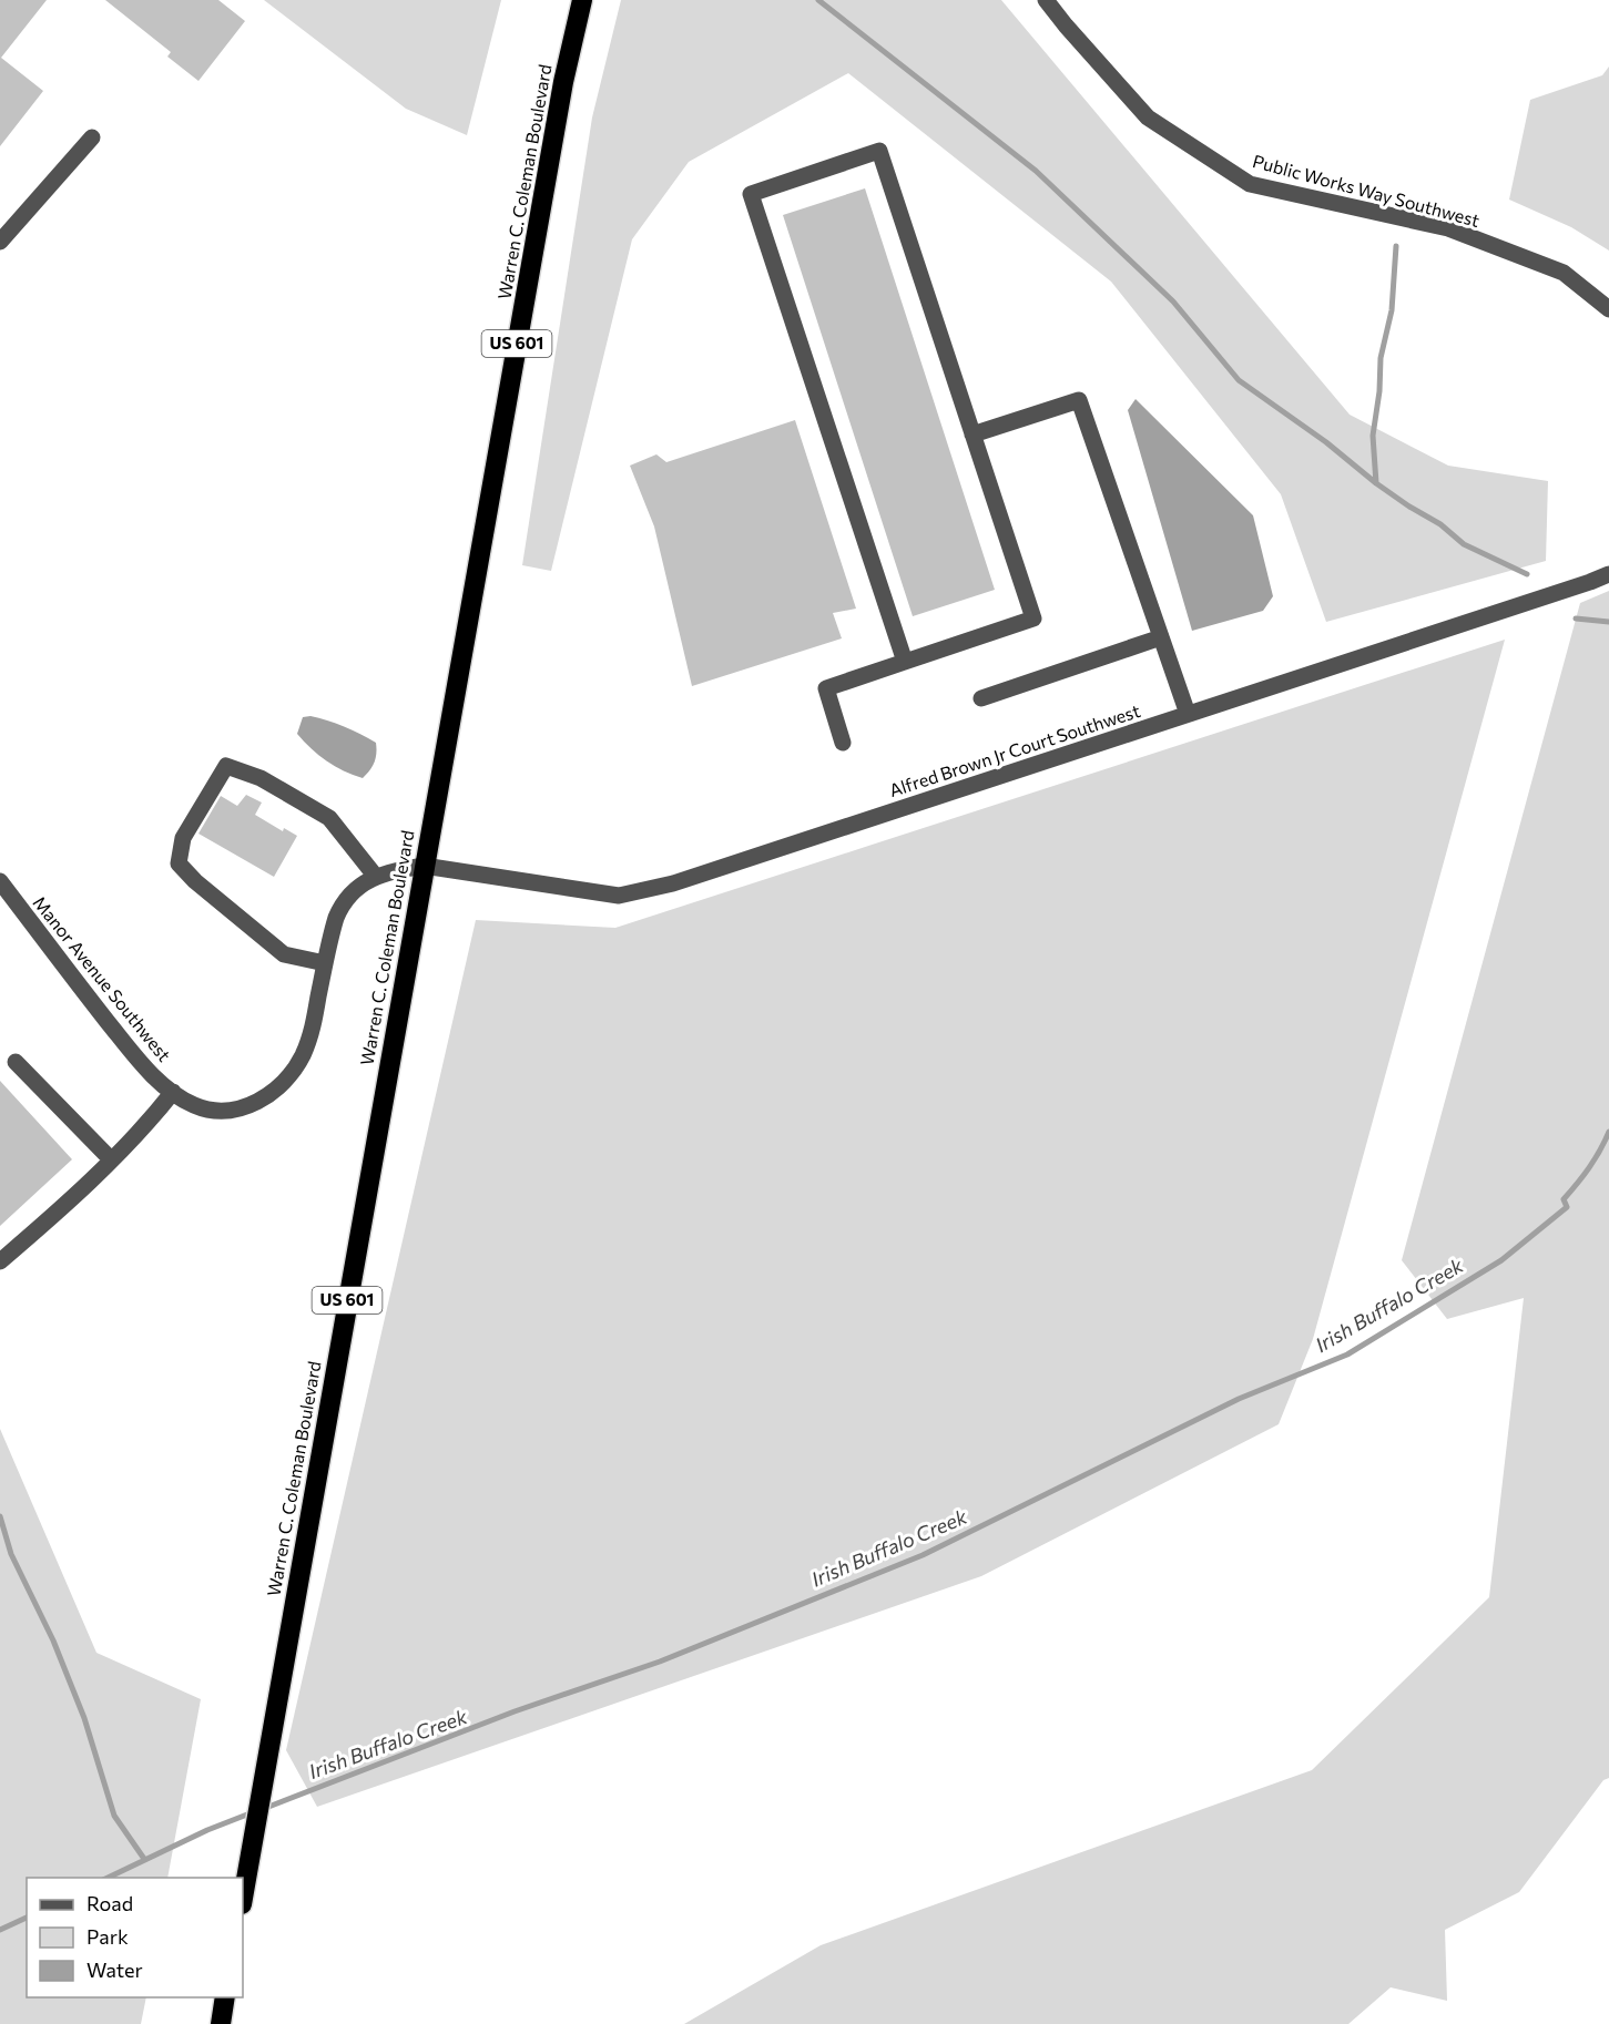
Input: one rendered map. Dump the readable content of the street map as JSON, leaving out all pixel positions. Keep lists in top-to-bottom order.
{
  "streets": {
    "highway": ["Warren C. Coleman Boulevard", "US 601"],
    "street": ["Public Works Way Southwest", "Alfred Brown Jr Court Southwest", "Manor Avenue Southwest"]
  },
  "crossings": [
    ["Warren C. Coleman Boulevard", "Alfred Brown Jr Court Southwest"],
    ["Warren C. Coleman Boulevard", "Manor Avenue Southwest"],
    ["Alfred Brown Jr Court Southwest", "Manor Avenue Southwest"]
  ],
  "water": ["Irish Buffalo Creek"],
  "legend": ["Road", "Park", "Water"]
}
